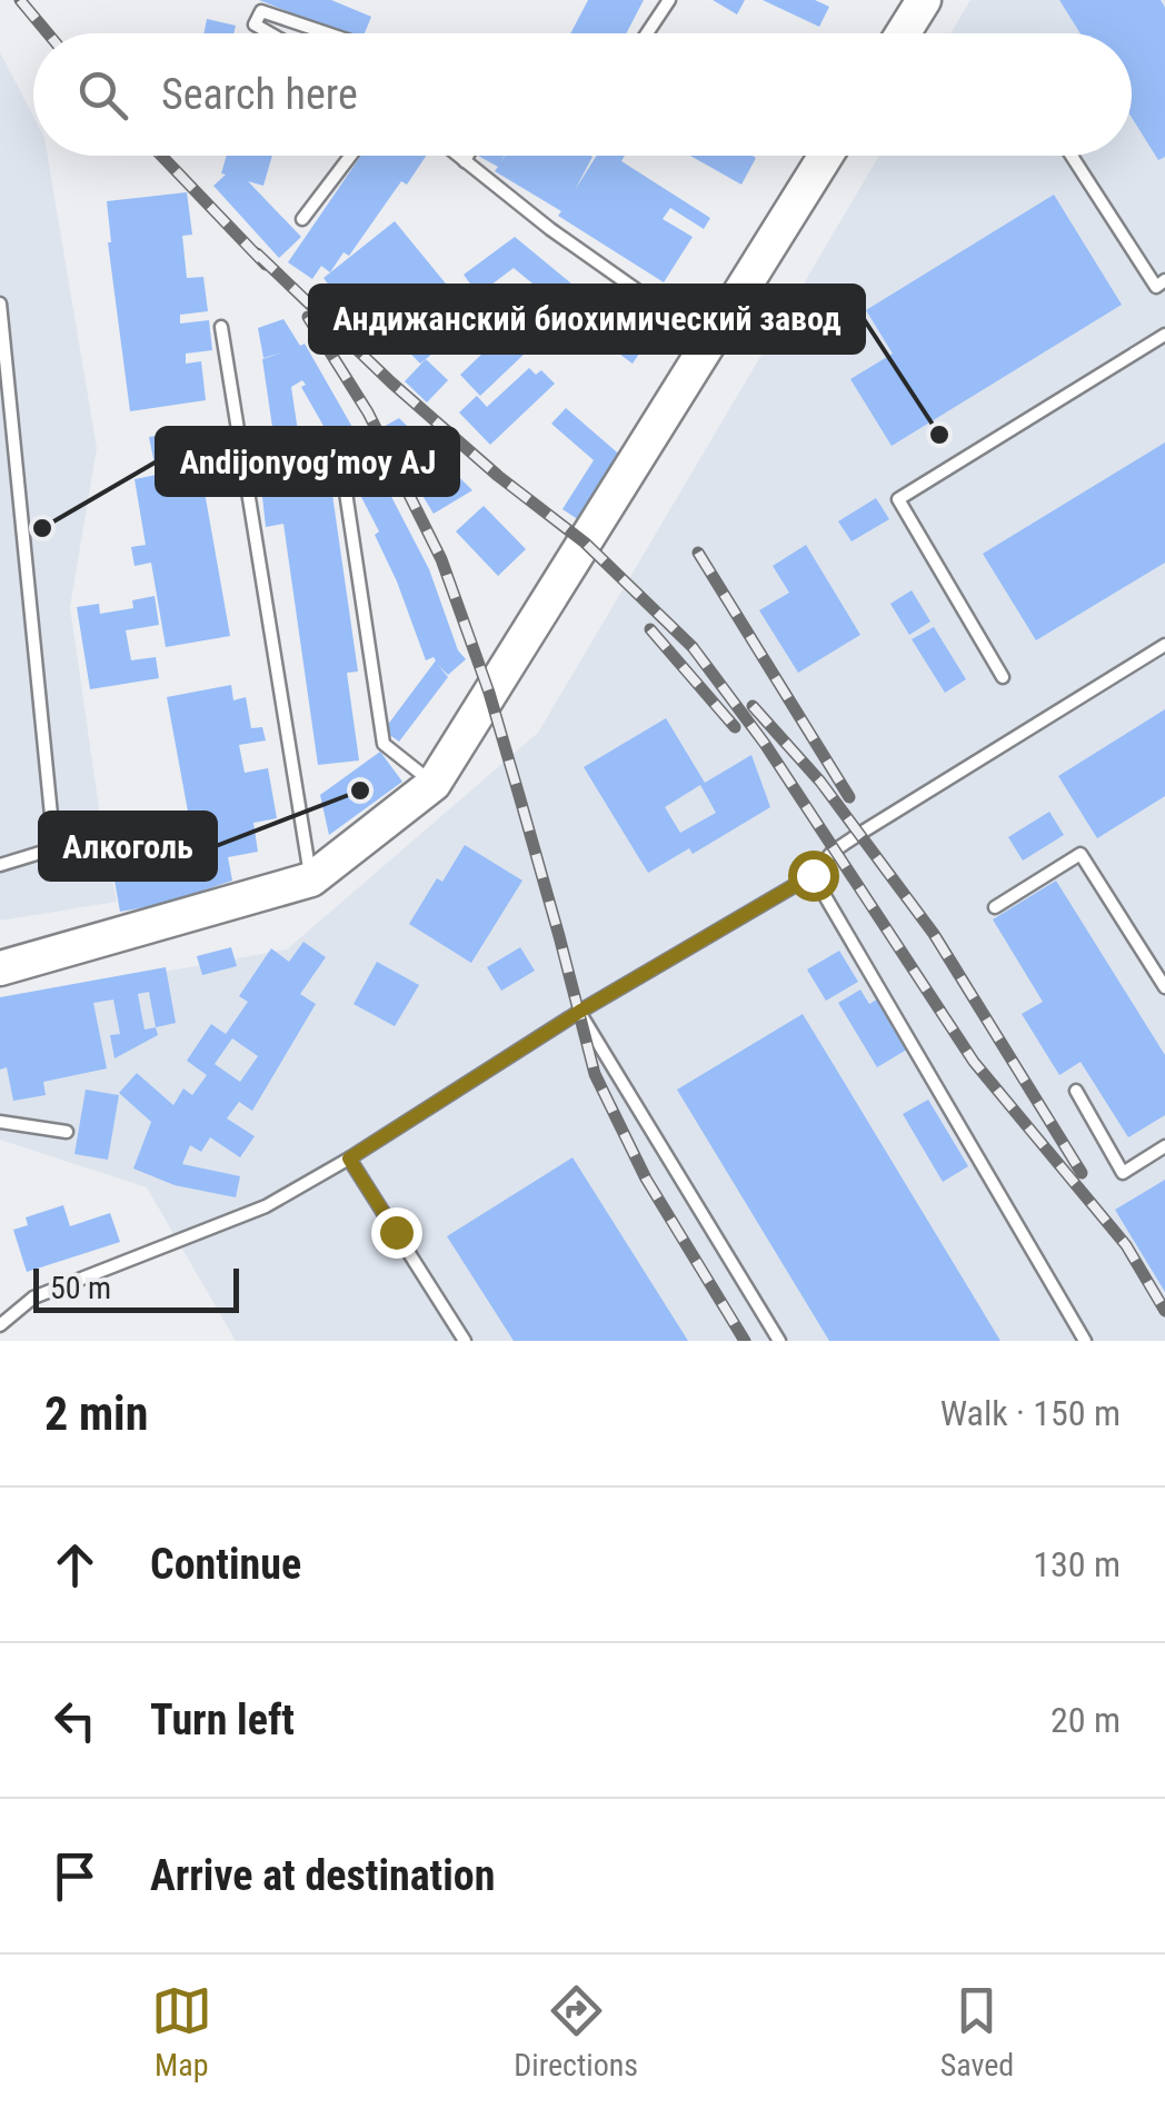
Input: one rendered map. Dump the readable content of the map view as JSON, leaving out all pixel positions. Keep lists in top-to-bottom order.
{
  "places": ["Андижанский биохимический завод", "Andijonyog’moy AJ", "Алкоголь"],
  "scale_bar": "50 m",
  "page": {
    "search": "Search here",
    "scale": "50 m",
    "heading": ["2 min", "Walk · 150 m"],
    "list": [
      ["Continue", "130 m"],
      ["Turn left", "20 m"],
      "Arrive at destination"
    ],
    "nav": ["Map", "Directions", "Saved"]
  }
}
